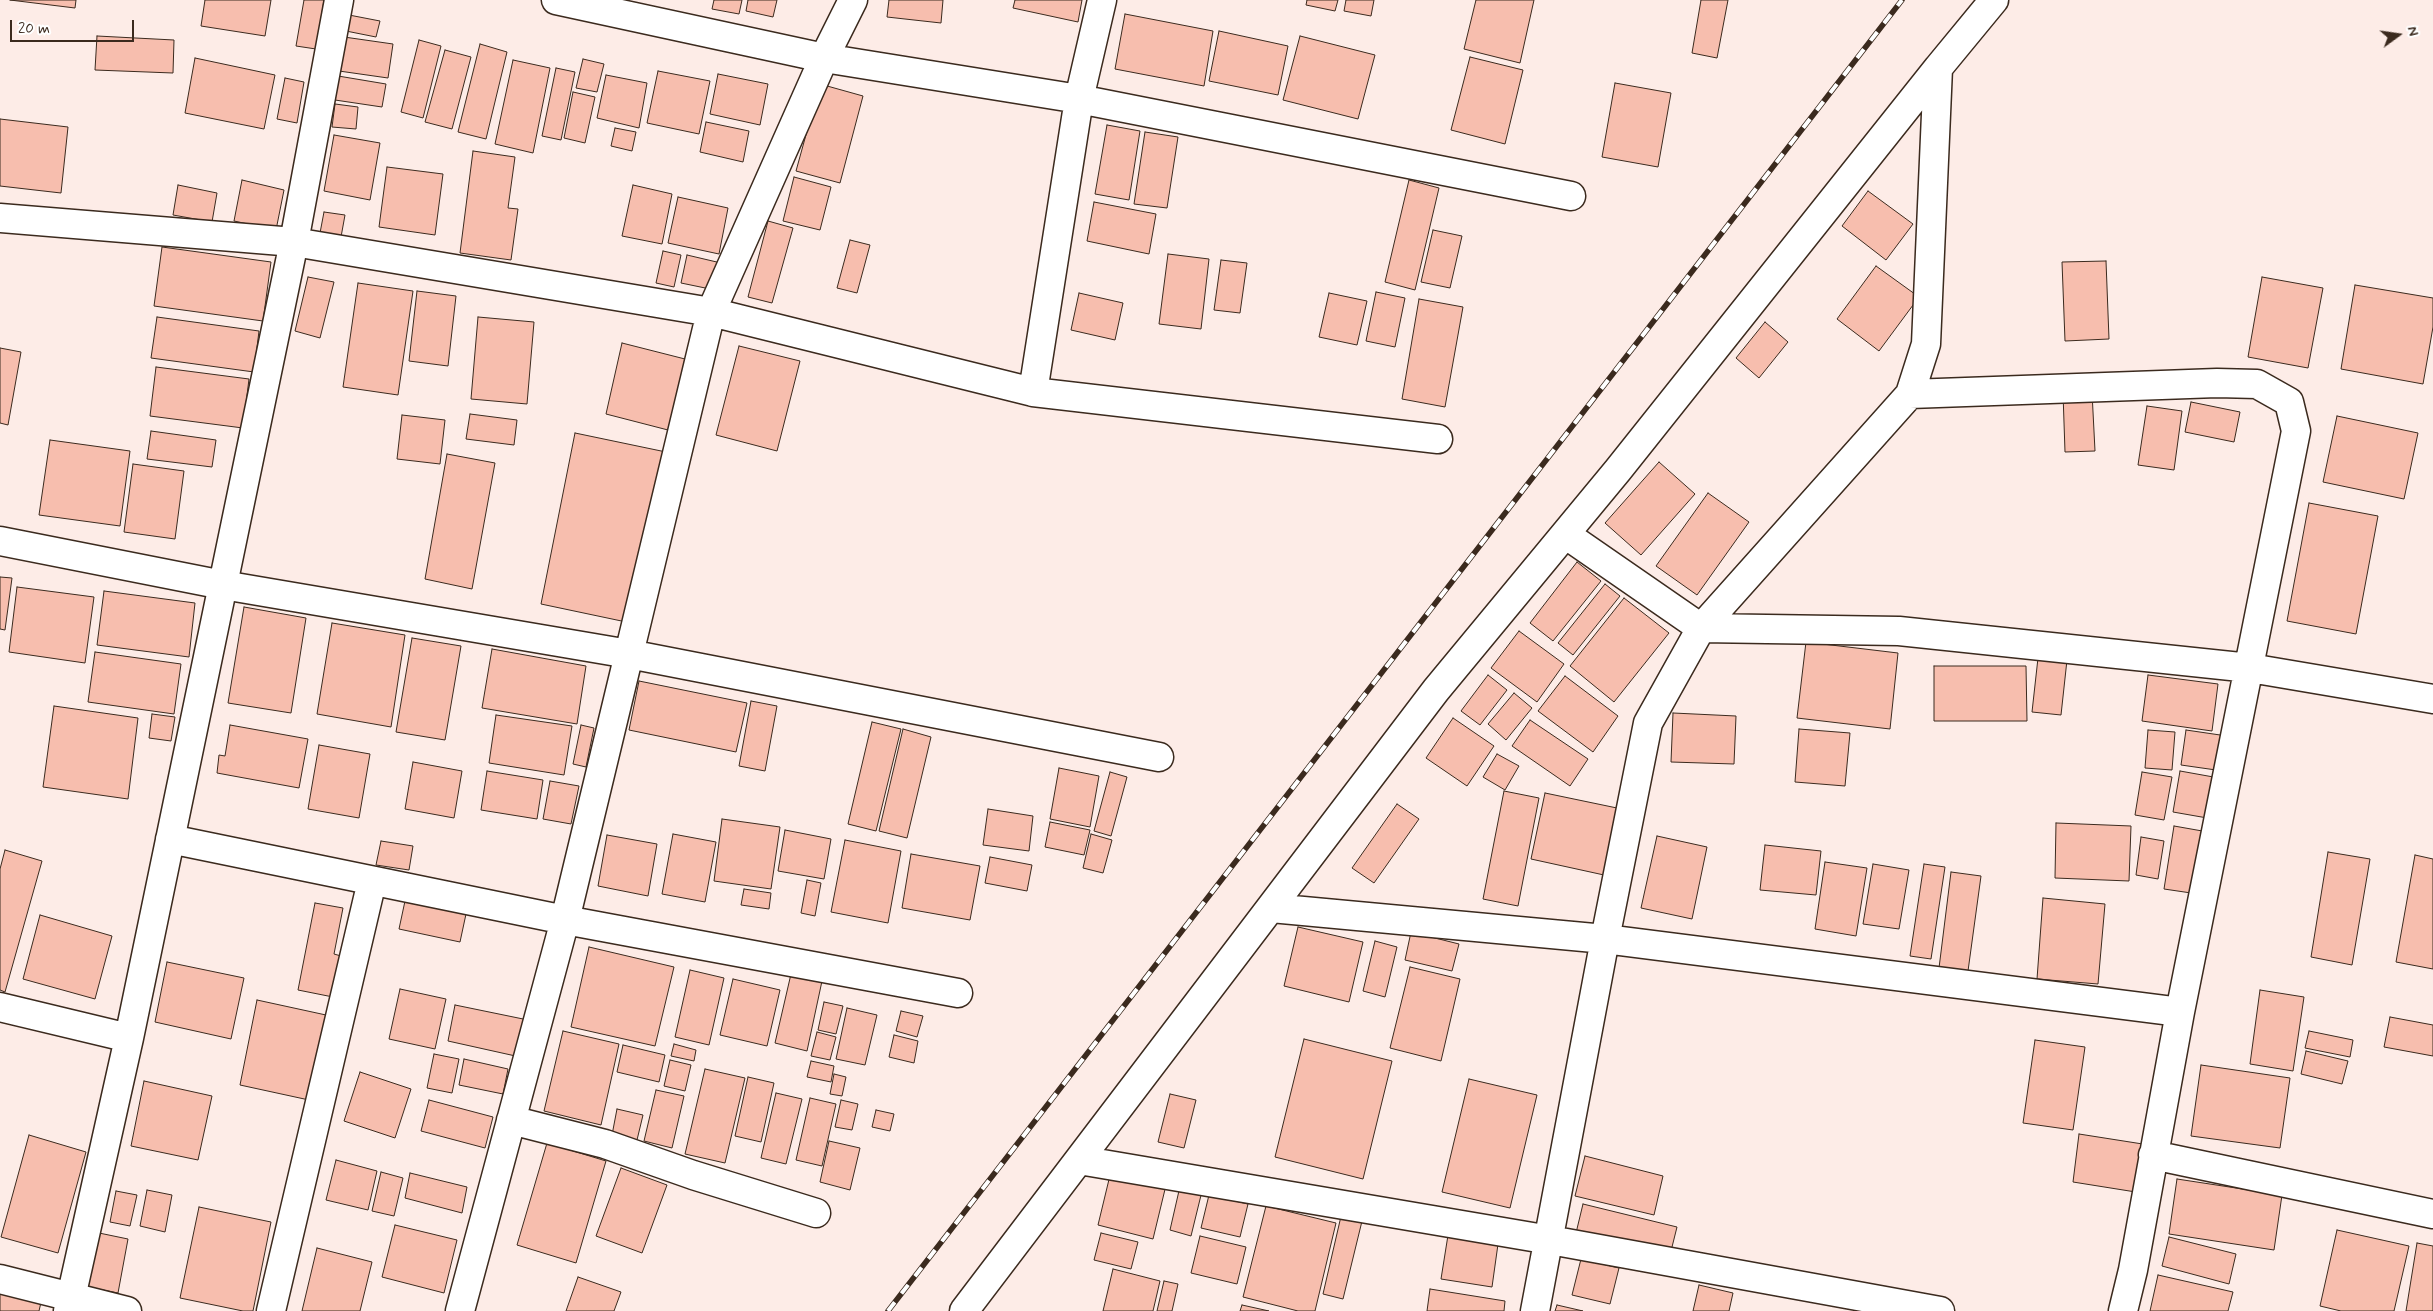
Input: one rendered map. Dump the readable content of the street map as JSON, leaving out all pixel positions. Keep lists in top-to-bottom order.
{
  "scale_bar": "20 m",
  "north": "right"
}
